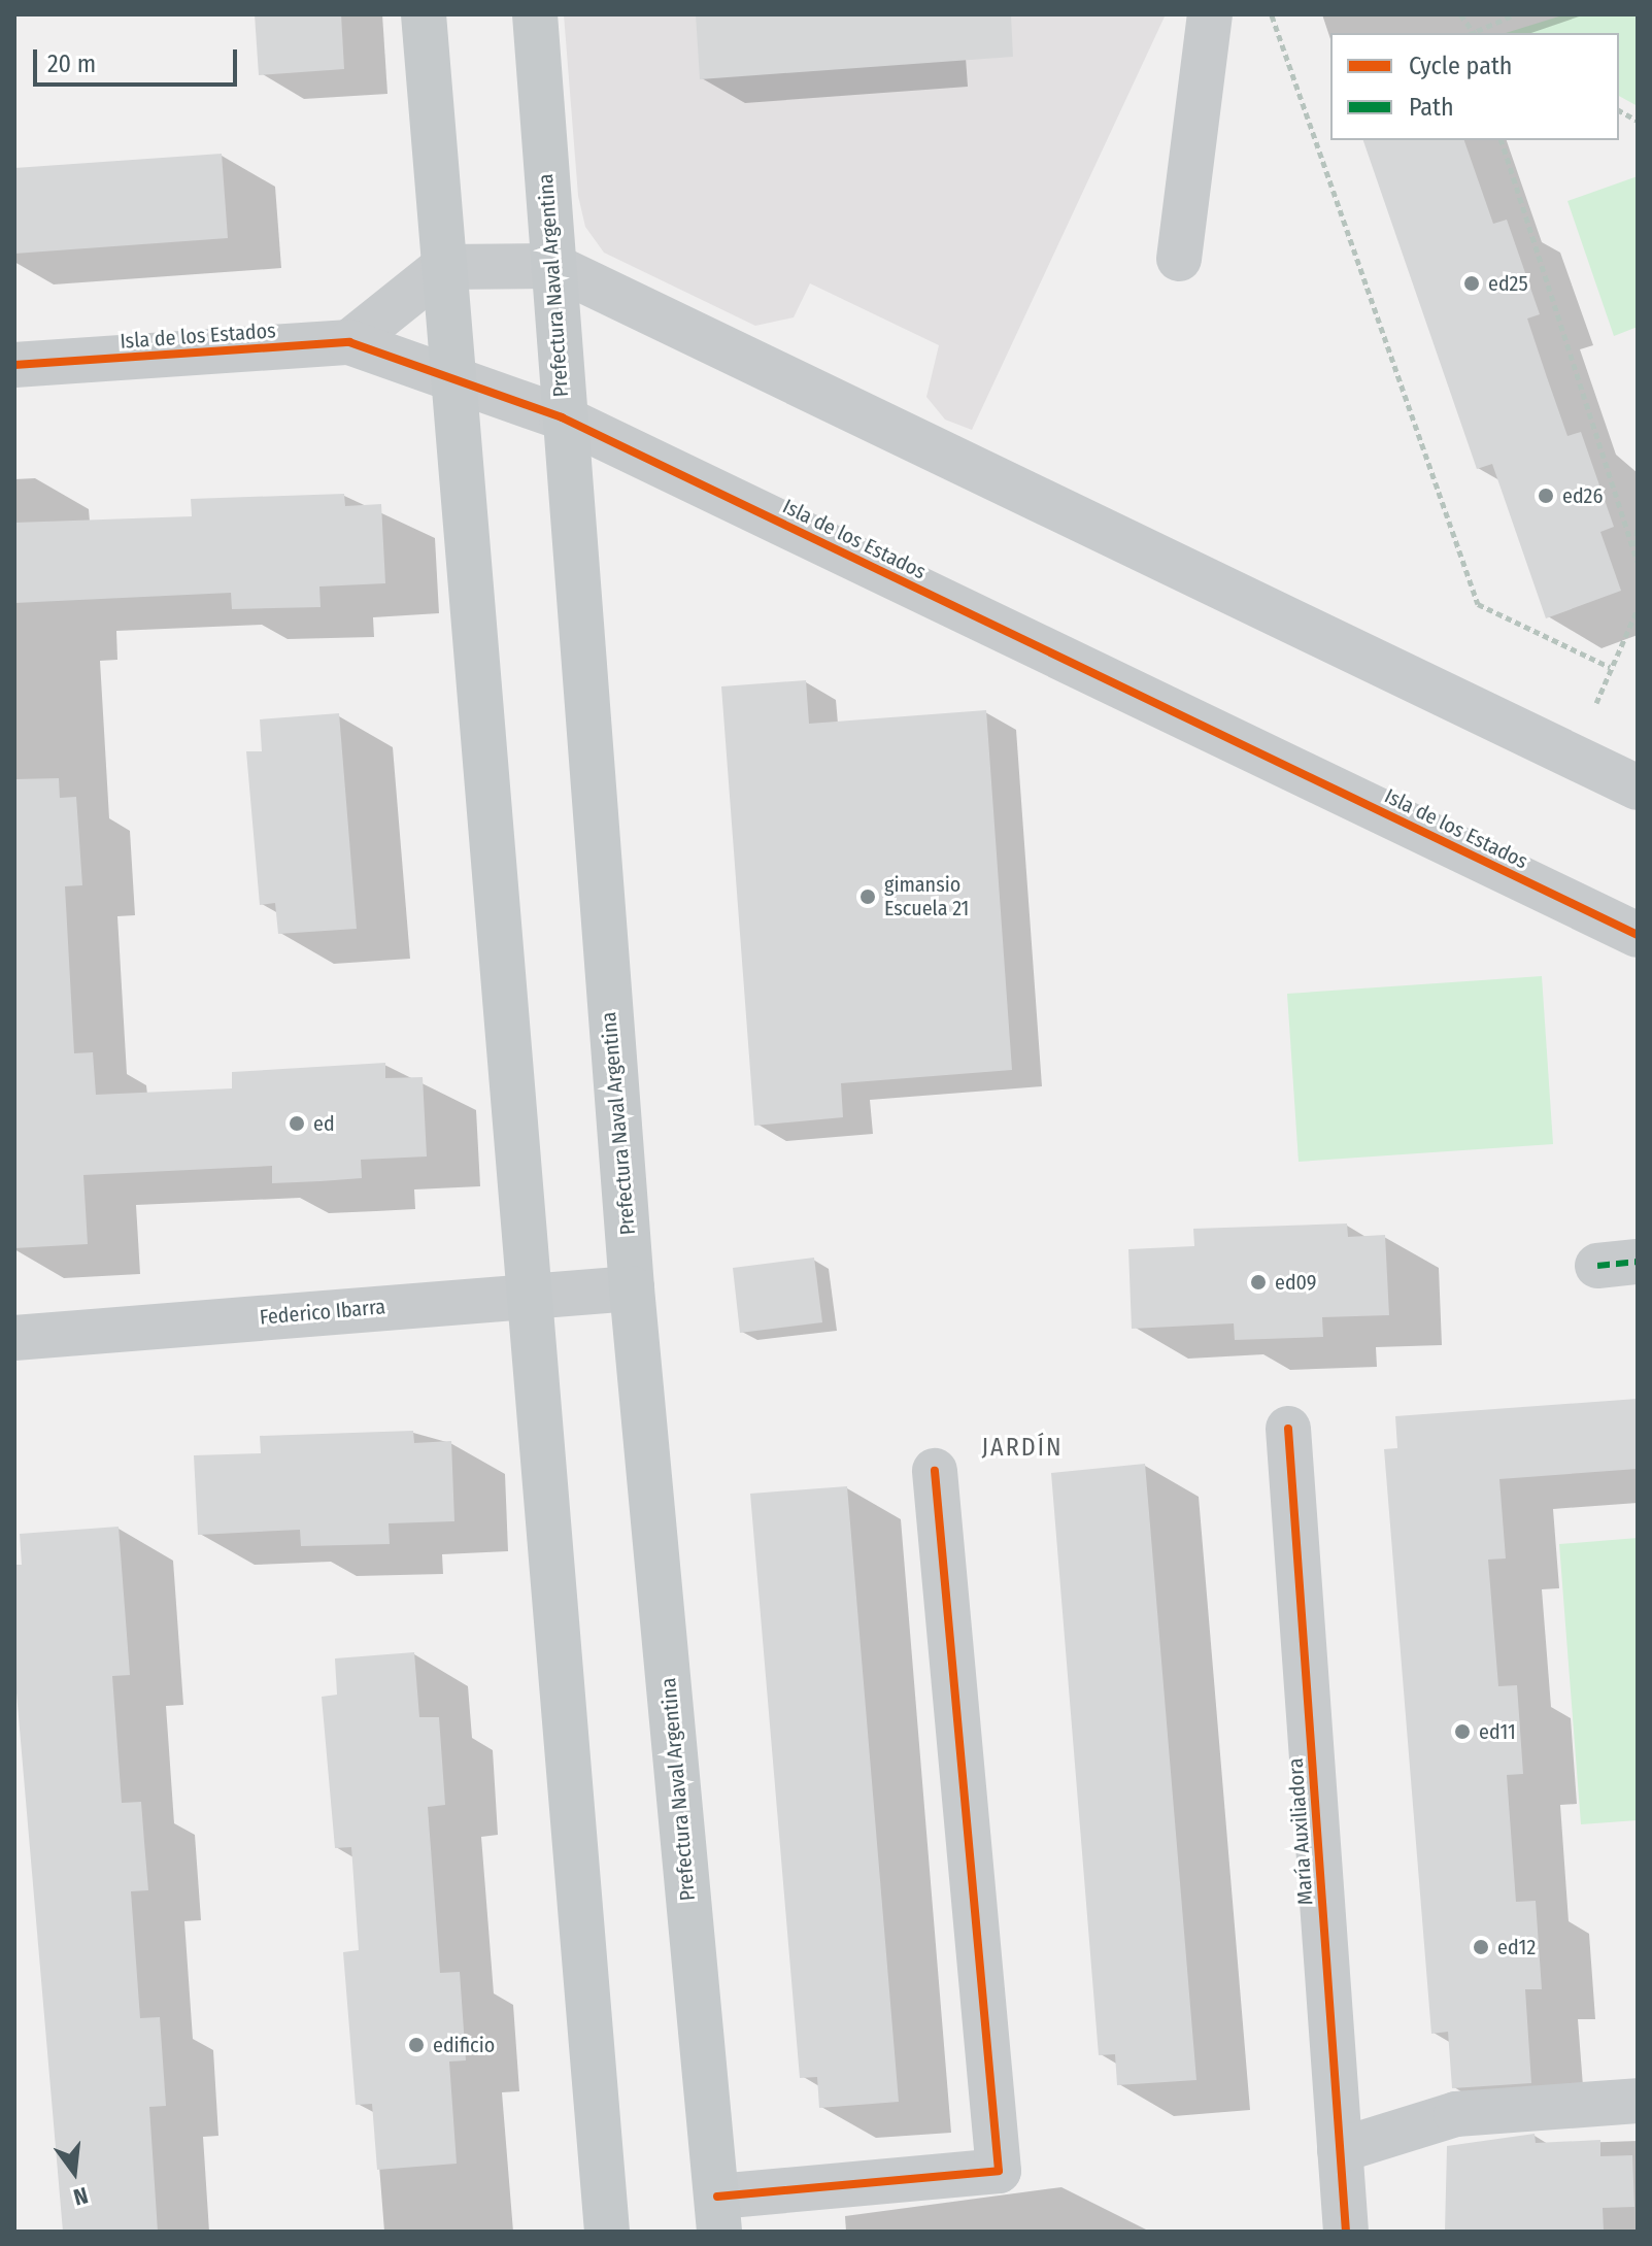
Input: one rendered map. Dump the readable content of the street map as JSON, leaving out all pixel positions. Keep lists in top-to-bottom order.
{
  "streets": {
    "main road": ["Prefectura Naval Argentina"],
    "street": ["Isla de los Estados", "Federico Ibarra", "María Auxiliadora"]
  },
  "crossings": [
    ["Prefectura Naval Argentina", "Isla de los Estados"],
    ["Prefectura Naval Argentina", "Federico Ibarra"]
  ],
  "districts": ["JARDÍN"],
  "places": [
    "ed25",
    "ed26",
    "gimansio Escuela 21",
    "ed",
    "ed09",
    "ed11",
    "ed12",
    "edificio"
  ],
  "legend": ["Cycle path", "Path"],
  "scale_bar": "20 m",
  "north": "bottom"
}
